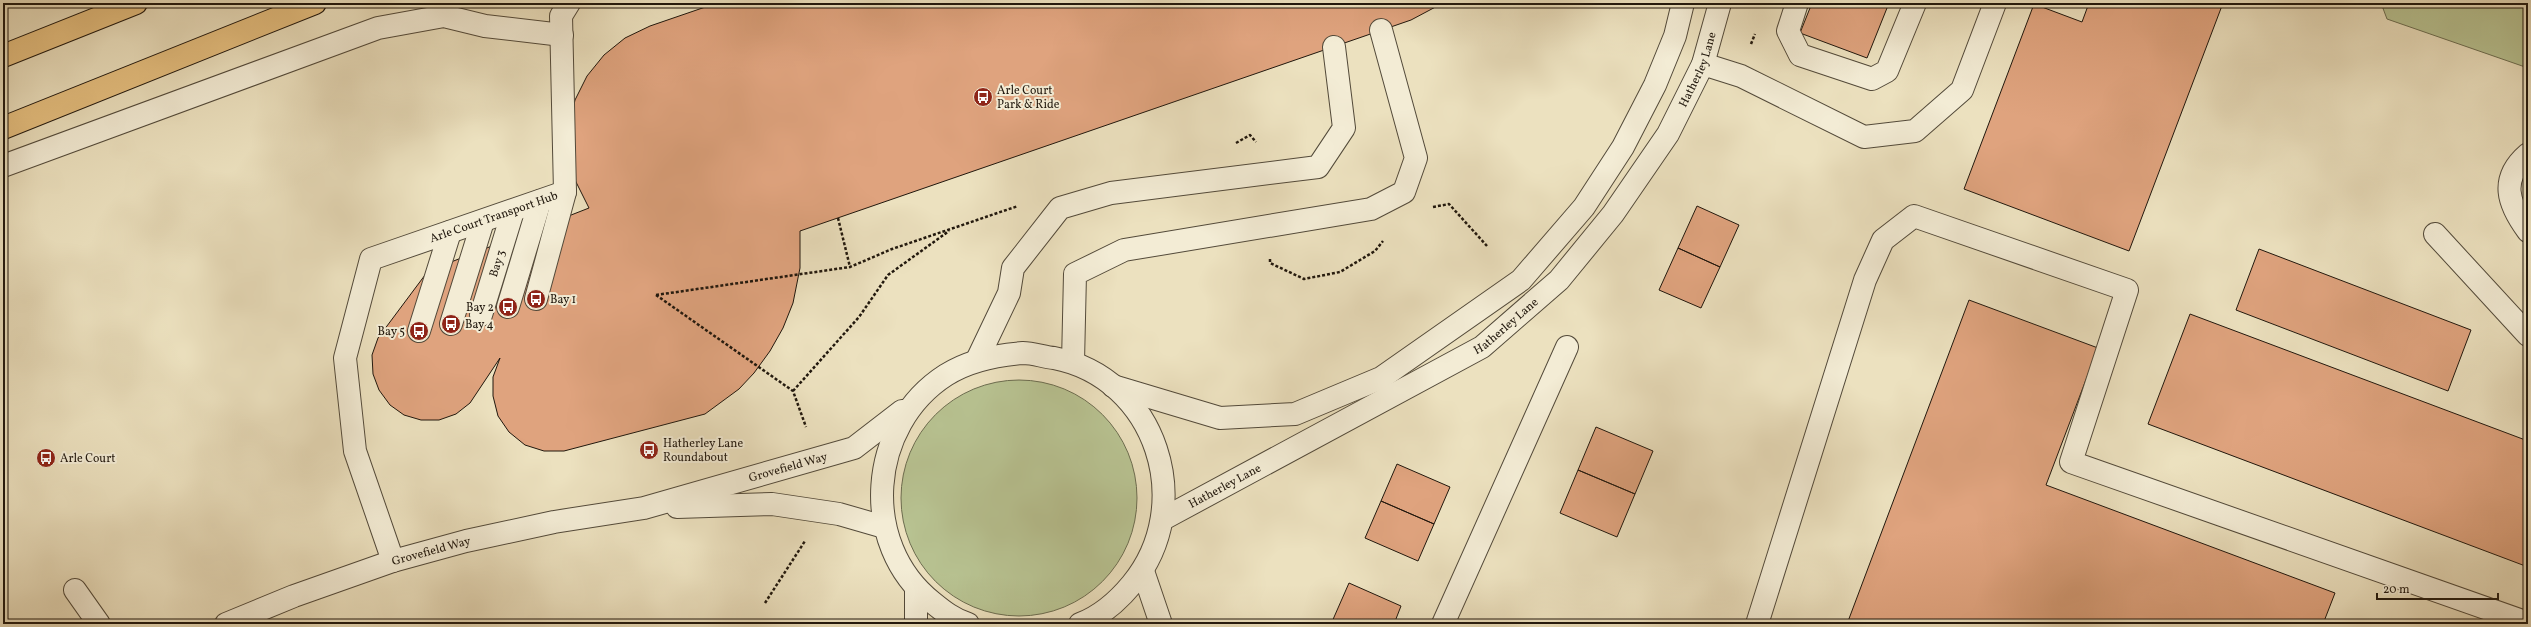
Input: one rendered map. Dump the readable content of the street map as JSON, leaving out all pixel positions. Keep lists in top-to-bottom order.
{
  "streets": {
    "street": [
      "Hatherley Lane",
      "Arle Court Transport Hub",
      "Bay 3",
      "Grovefield Way"
    ]
  },
  "crossings": [
    ["Arle Court Transport Hub", "Bay 3"],
    ["Arle Court Transport Hub", "Grovefield Way"]
  ],
  "places": {
    "bus stop": [
      "Arle Court Park & Ride",
      "Bay 1",
      "Bay 2",
      "Bay 4",
      "Bay 5",
      "Hatherley Lane Roundabout",
      "Arle Court"
    ]
  },
  "scale_bar": "20 m"
}
